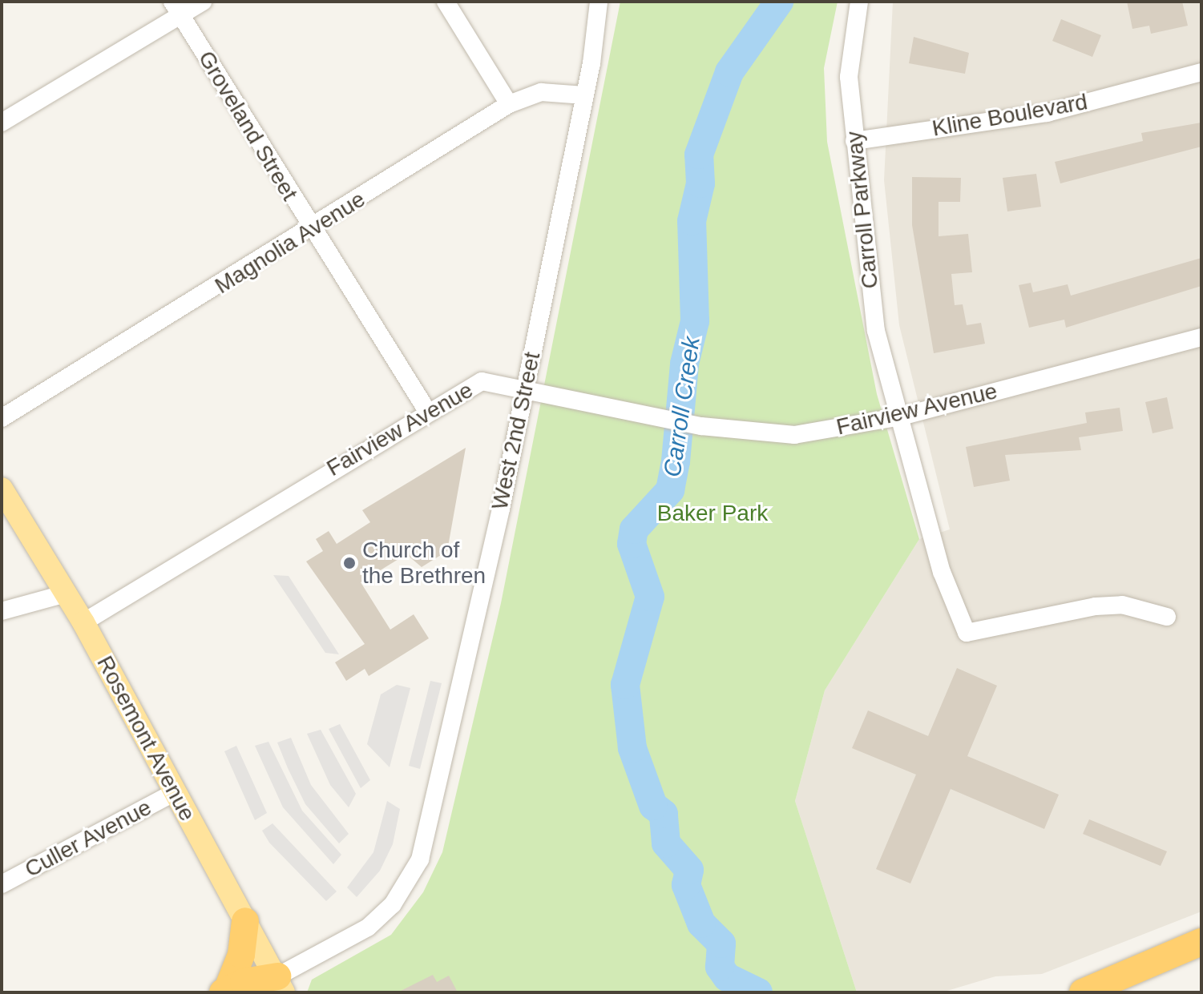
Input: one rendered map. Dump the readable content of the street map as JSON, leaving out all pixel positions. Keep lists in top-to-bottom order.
{
  "streets": {
    "main road": ["Rosemont Avenue"],
    "street": [
      "Kline Boulevard",
      "Groveland Street",
      "Carroll Parkway",
      "Magnolia Avenue",
      "Fairview Avenue",
      "West 2nd Street",
      "Culler Avenue"
    ]
  },
  "crossings": [
    ["Kline Boulevard", "Carroll Parkway"],
    ["Groveland Street", "Magnolia Avenue"],
    ["Groveland Street", "Fairview Avenue"],
    ["Carroll Parkway", "Fairview Avenue"],
    ["Magnolia Avenue", "West 2nd Street"],
    ["Fairview Avenue", "West 2nd Street"],
    ["Fairview Avenue", "Rosemont Avenue"],
    ["West 2nd Street", "Rosemont Avenue"],
    ["Rosemont Avenue", "Culler Avenue"]
  ],
  "water": ["Carroll Creek"],
  "parks": ["Baker Park"],
  "places": ["Church of the Brethren"]
}
